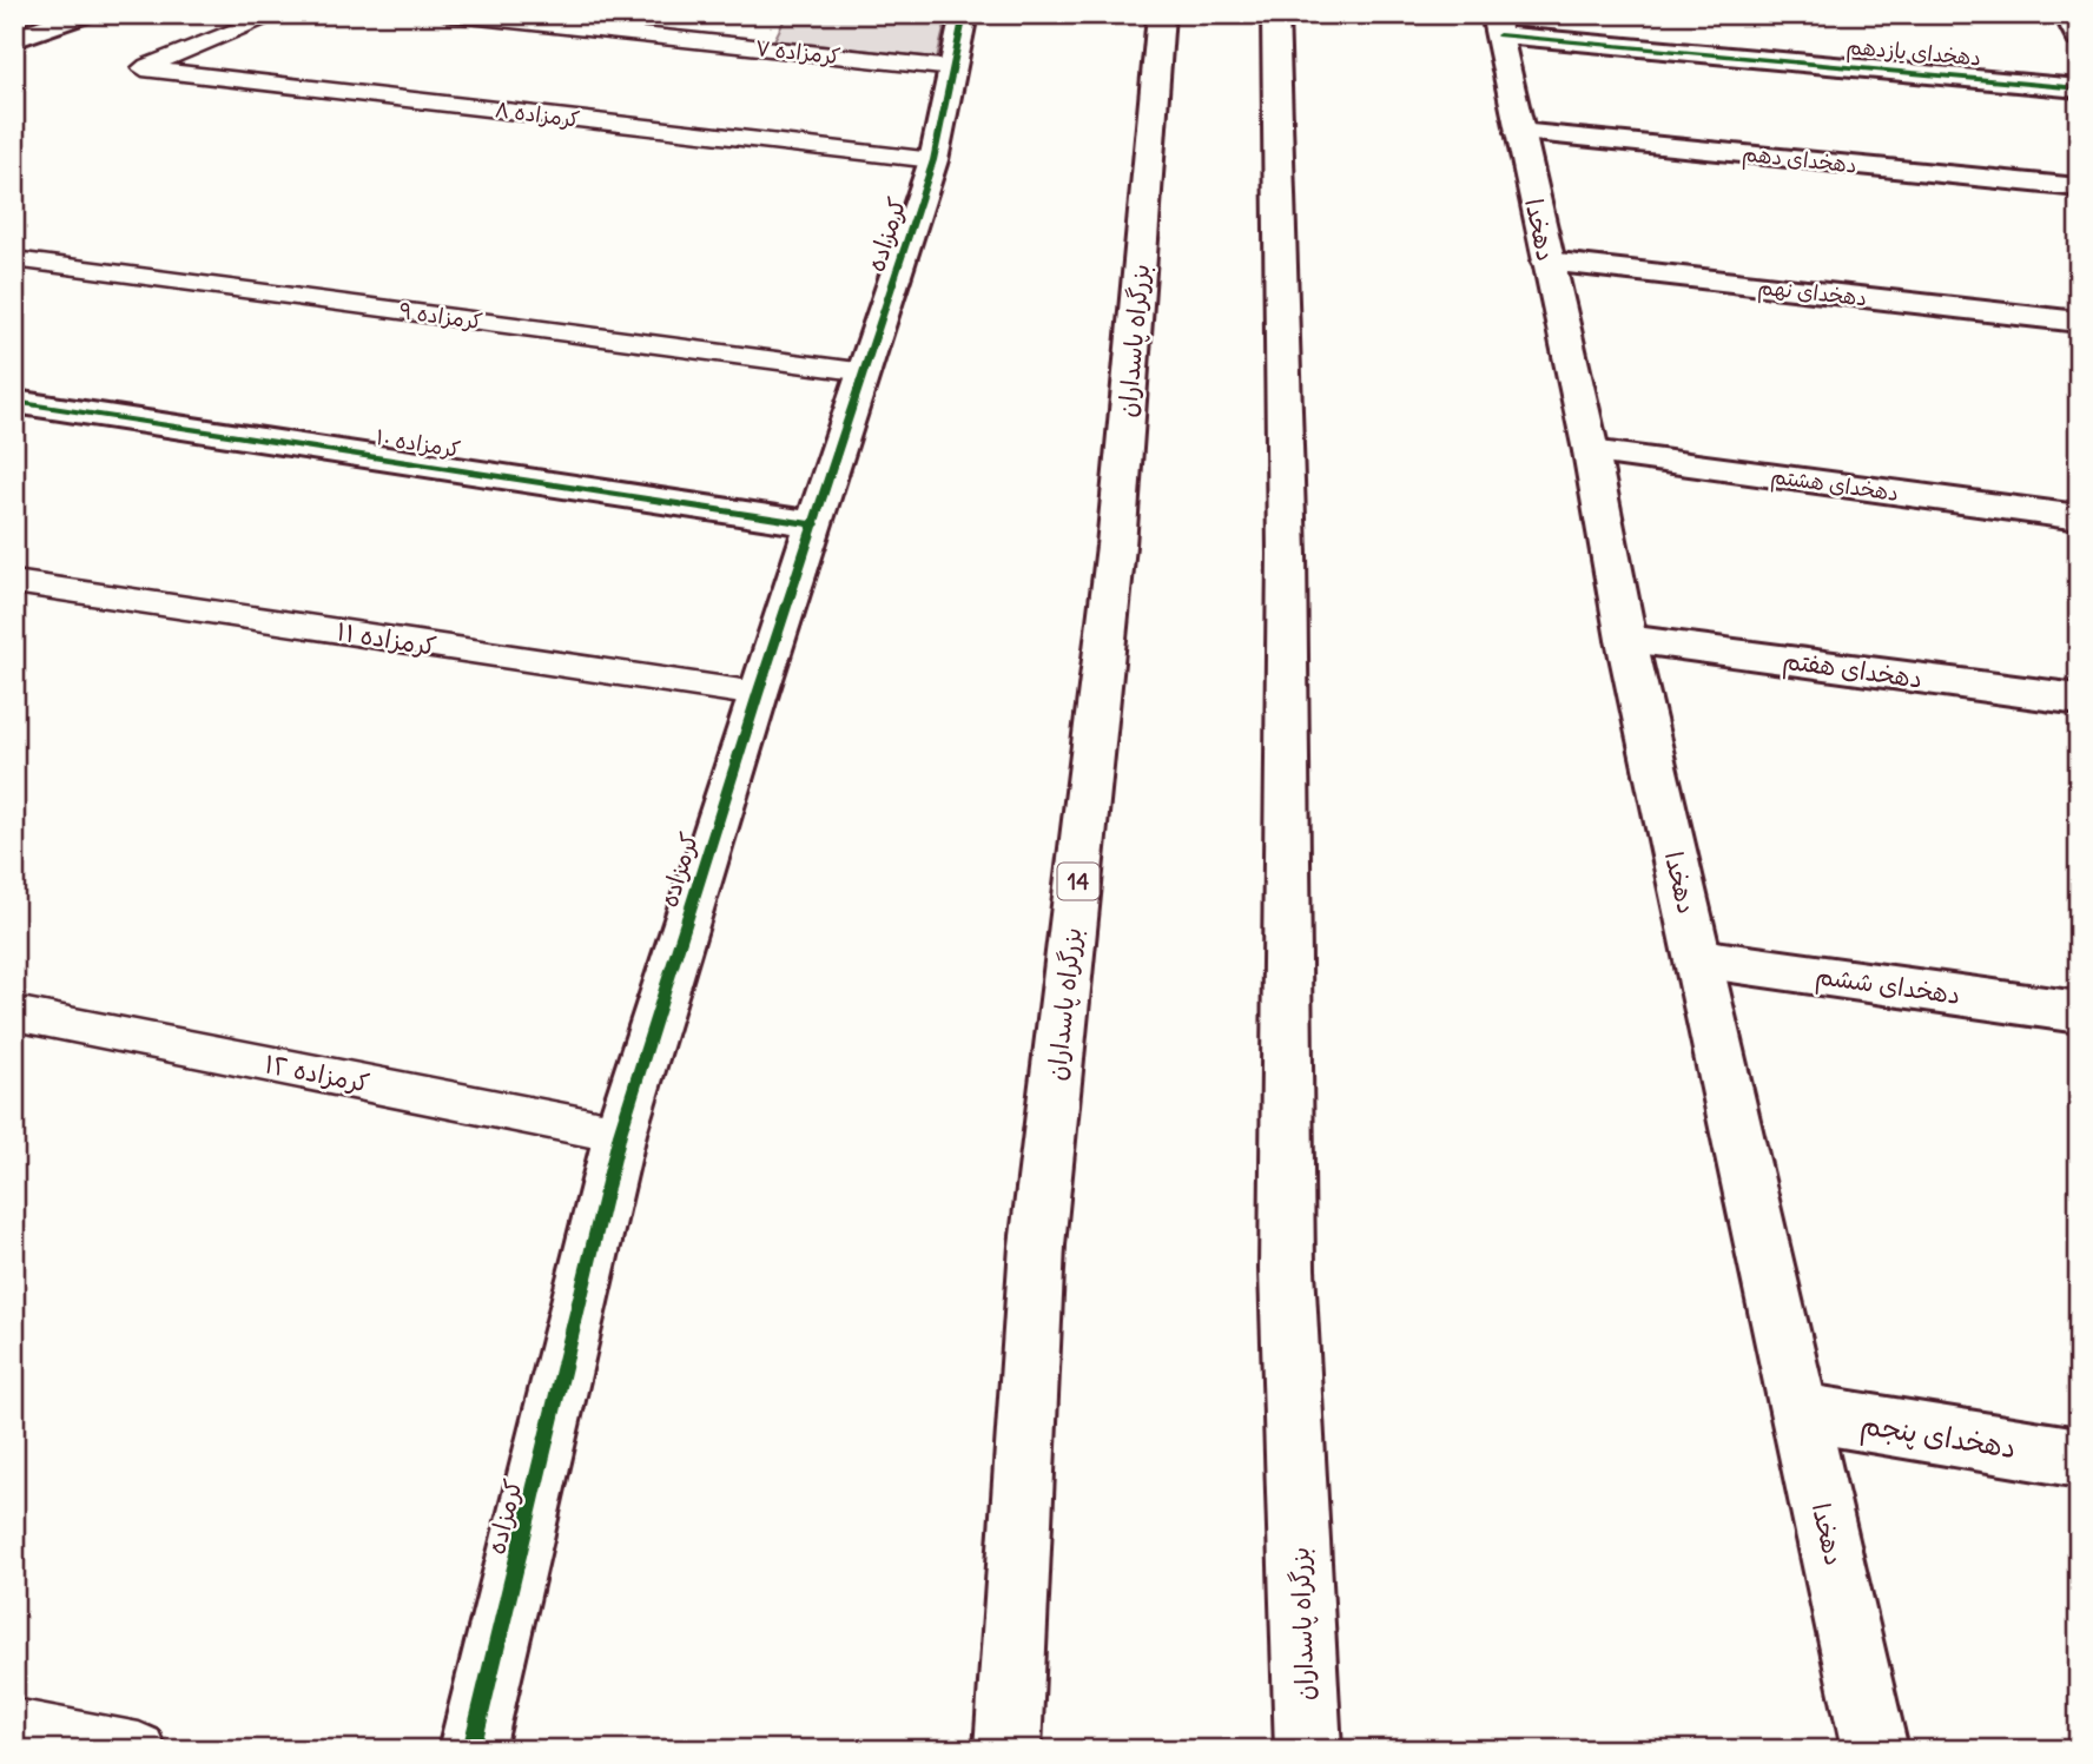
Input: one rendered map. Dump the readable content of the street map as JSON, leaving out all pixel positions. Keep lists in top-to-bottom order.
{
  "streets": {
    "main road": [
      "دهخدای یازدهم",
      "دهخدای دهم",
      "دهخدا",
      "کرمزاده",
      "دهخدای نهم",
      "بزرگراه پاسداران",
      "کرمزاده ١٠",
      "دهخدای هشتم",
      "دهخدای هفتم",
      "14",
      "دهخدای ششم",
      "دهخدای پنجم"
    ],
    "lane": [
      "کرمزاده ٧",
      "کرمزاده ٨",
      "کرمزاده ٩",
      "کرمزاده ١١",
      "کرمزاده ١٢"
    ]
  },
  "crossings": [
    ["کرمزاده ٧", "کرمزاده"],
    ["دهخدای یازدهم", "دهخدا"],
    ["کرمزاده ٨", "کرمزاده"],
    ["دهخدای دهم", "دهخدا"],
    ["دهخدا", "دهخدای نهم"],
    ["دهخدا", "دهخدای هشتم"],
    ["دهخدا", "دهخدای هفتم"],
    ["دهخدا", "دهخدای ششم"],
    ["دهخدا", "دهخدای پنجم"],
    ["کرمزاده", "کرمزاده ٩"],
    ["کرمزاده", "کرمزاده ١٠"],
    ["کرمزاده", "کرمزاده ١١"],
    ["کرمزاده", "کرمزاده ١٢"]
  ]
}
